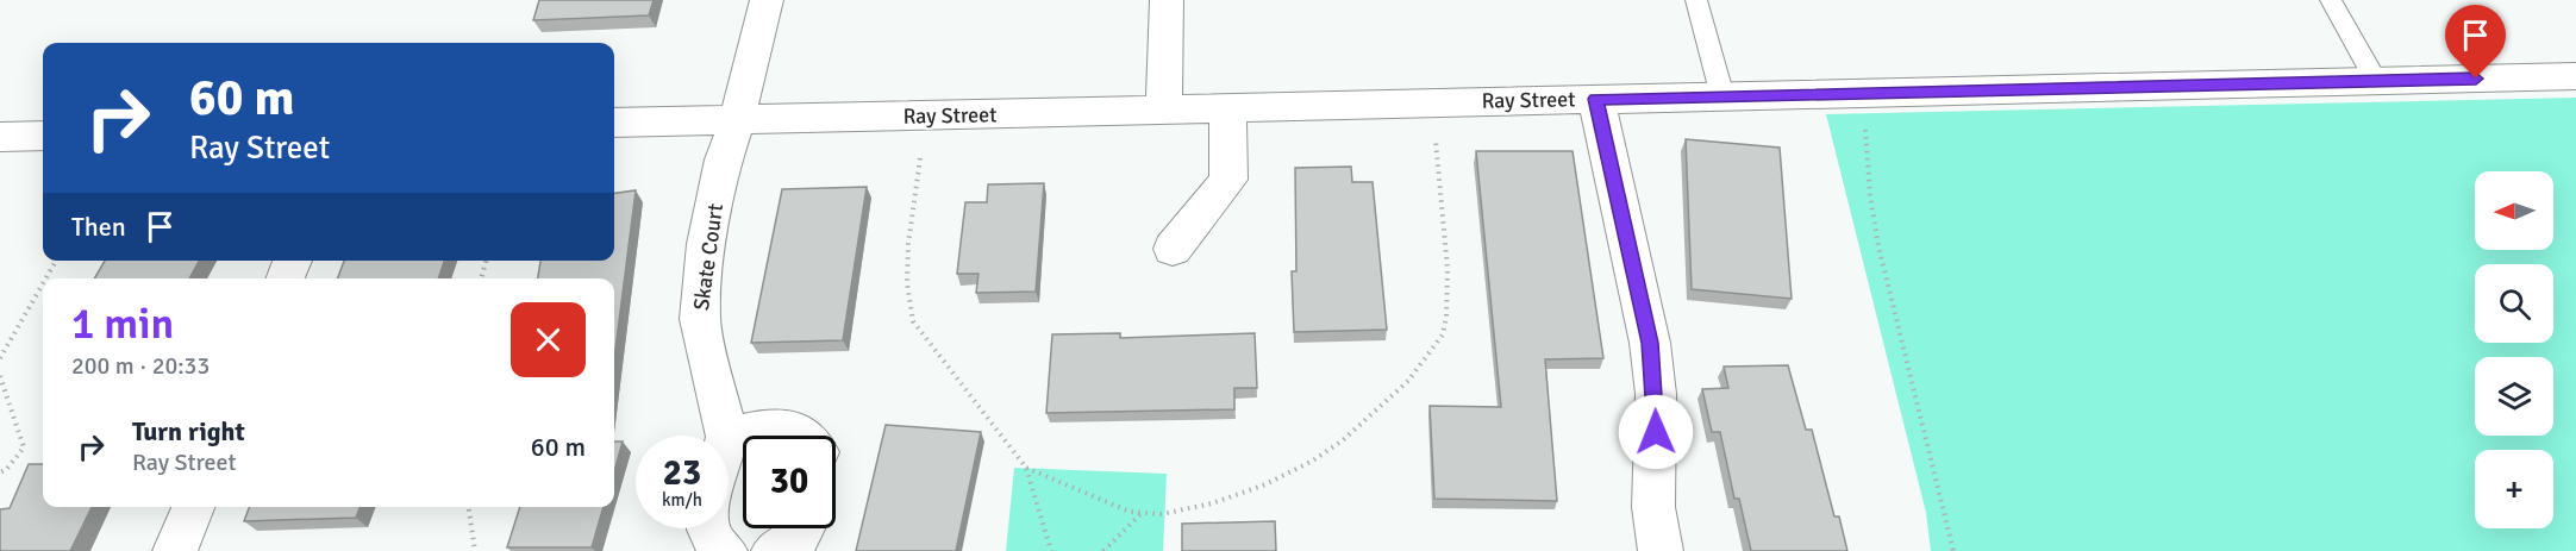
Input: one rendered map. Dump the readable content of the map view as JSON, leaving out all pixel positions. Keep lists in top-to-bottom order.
{
  "streets": {
    "street": ["Ray Street", "Skate Court"]
  },
  "crossings": [
    ["Ray Street", "Skate Court"]
  ],
  "north": "left",
  "page": {
    "turn": ["60 m", "Ray Street"],
    "map_buttons": "+",
    "then": "Then",
    "heading": ["1 min", "200 m · 20:33"],
    "list": [
      {
        "name": "Turn right",
        "note": "Ray Street",
        "value": "60 m"
      }
    ],
    "speed": "23 km/h",
    "limit": "30"
  }
}
